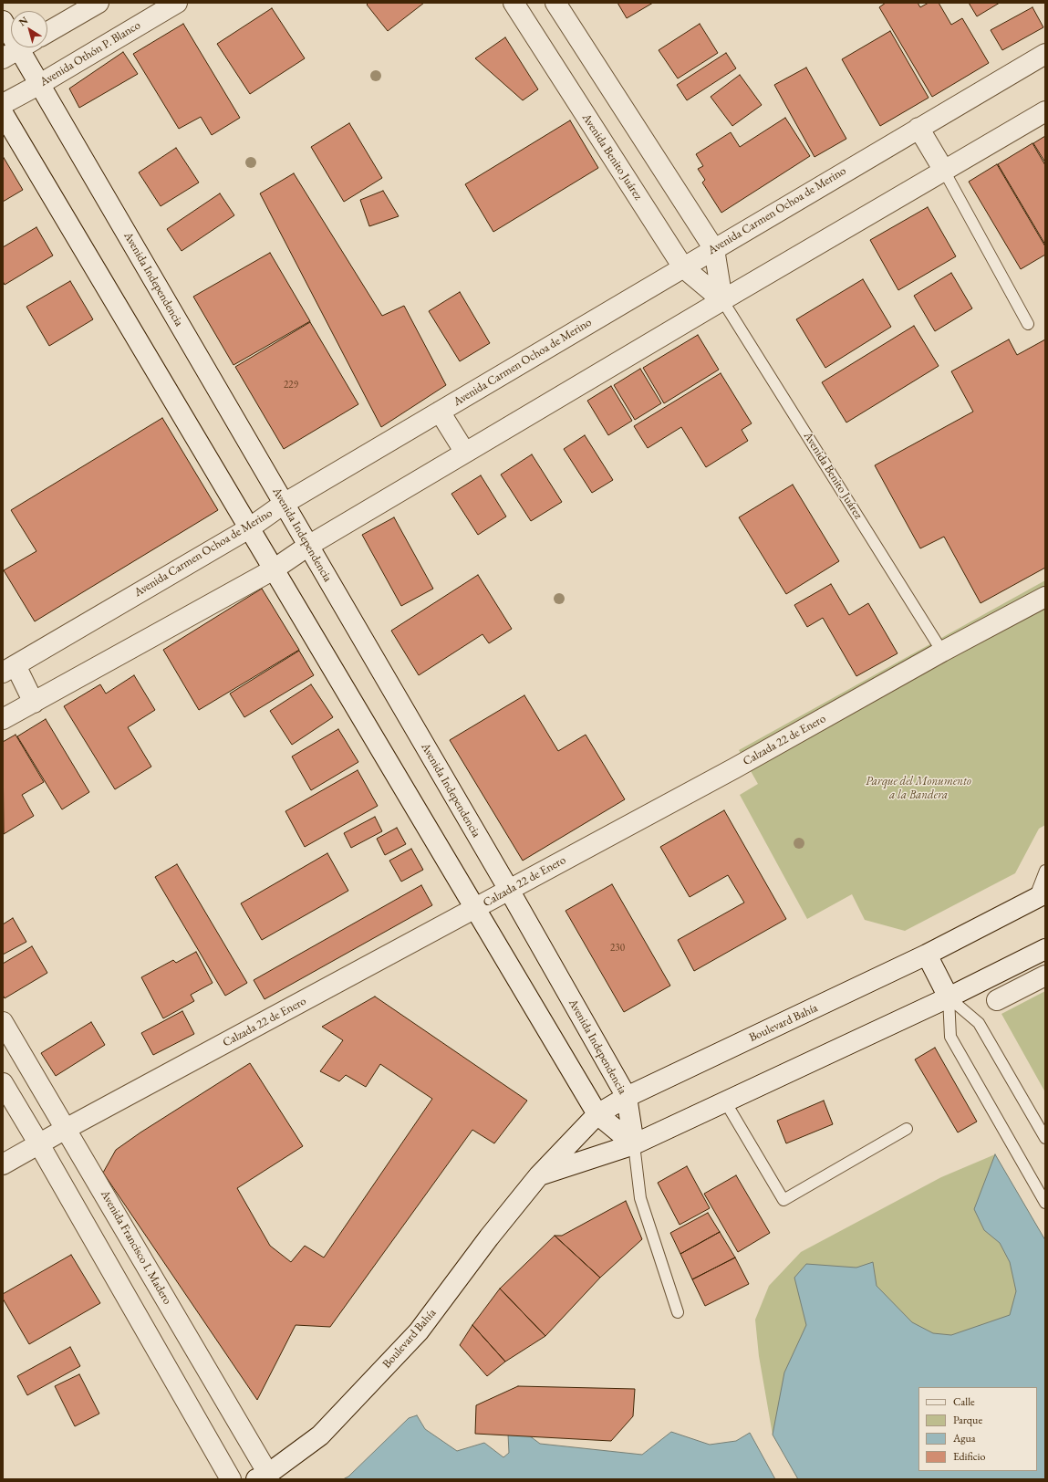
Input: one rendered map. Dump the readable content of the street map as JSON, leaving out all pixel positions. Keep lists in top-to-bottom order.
{
  "streets": {
    "street": [
      "Avenida Othón P. Blanco",
      "Avenida Benito Juárez",
      "Avenida Carmen Ochoa de Merino",
      "Avenida Independencia",
      "Calzada 22 de Enero",
      "Boulevard Bahía",
      "Avenida Francisco I. Madero"
    ]
  },
  "crossings": [
    ["Avenida Othón P. Blanco", "Avenida Independencia"],
    ["Avenida Benito Juárez", "Avenida Carmen Ochoa de Merino"],
    ["Avenida Benito Juárez", "Calzada 22 de Enero"],
    ["Avenida Carmen Ochoa de Merino", "Avenida Independencia"],
    ["Avenida Independencia", "Calzada 22 de Enero"],
    ["Avenida Independencia", "Boulevard Bahía"],
    ["Calzada 22 de Enero", "Avenida Francisco I. Madero"],
    ["Boulevard Bahía", "Avenida Francisco I. Madero"]
  ],
  "parks": ["Parque del Monumento a la Bandera"],
  "house_numbers": ["229", "230"],
  "legend": [
    "Calle",
    "Parque",
    "Agua",
    "Edificio"
  ],
  "north": "top left"
}
